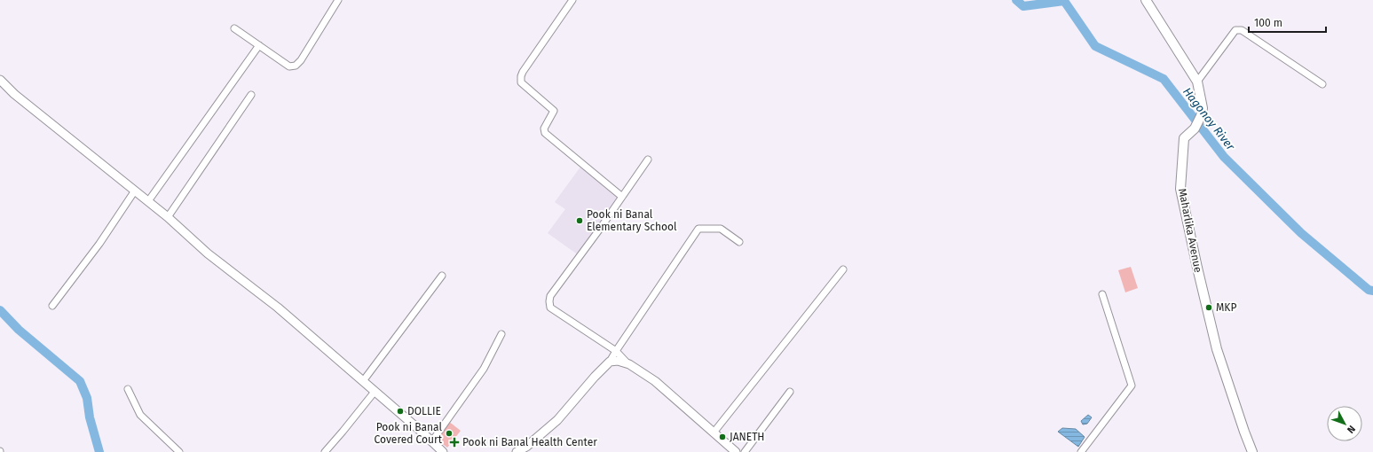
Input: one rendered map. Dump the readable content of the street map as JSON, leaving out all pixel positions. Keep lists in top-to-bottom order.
{
  "streets": {
    "main road": ["Maharlika Avenue"]
  },
  "water": ["Hagonoy River"],
  "places": {
    "other": [
      "Pook ni Banal Elementary School",
      "MKP",
      "DOLLIE",
      "Pook ni Banal Covered Court",
      "JANETH"
    ],
    "health": ["Pook ni Banal Health Center"]
  },
  "scale_bar": "100 m",
  "north": "bottom right"
}
